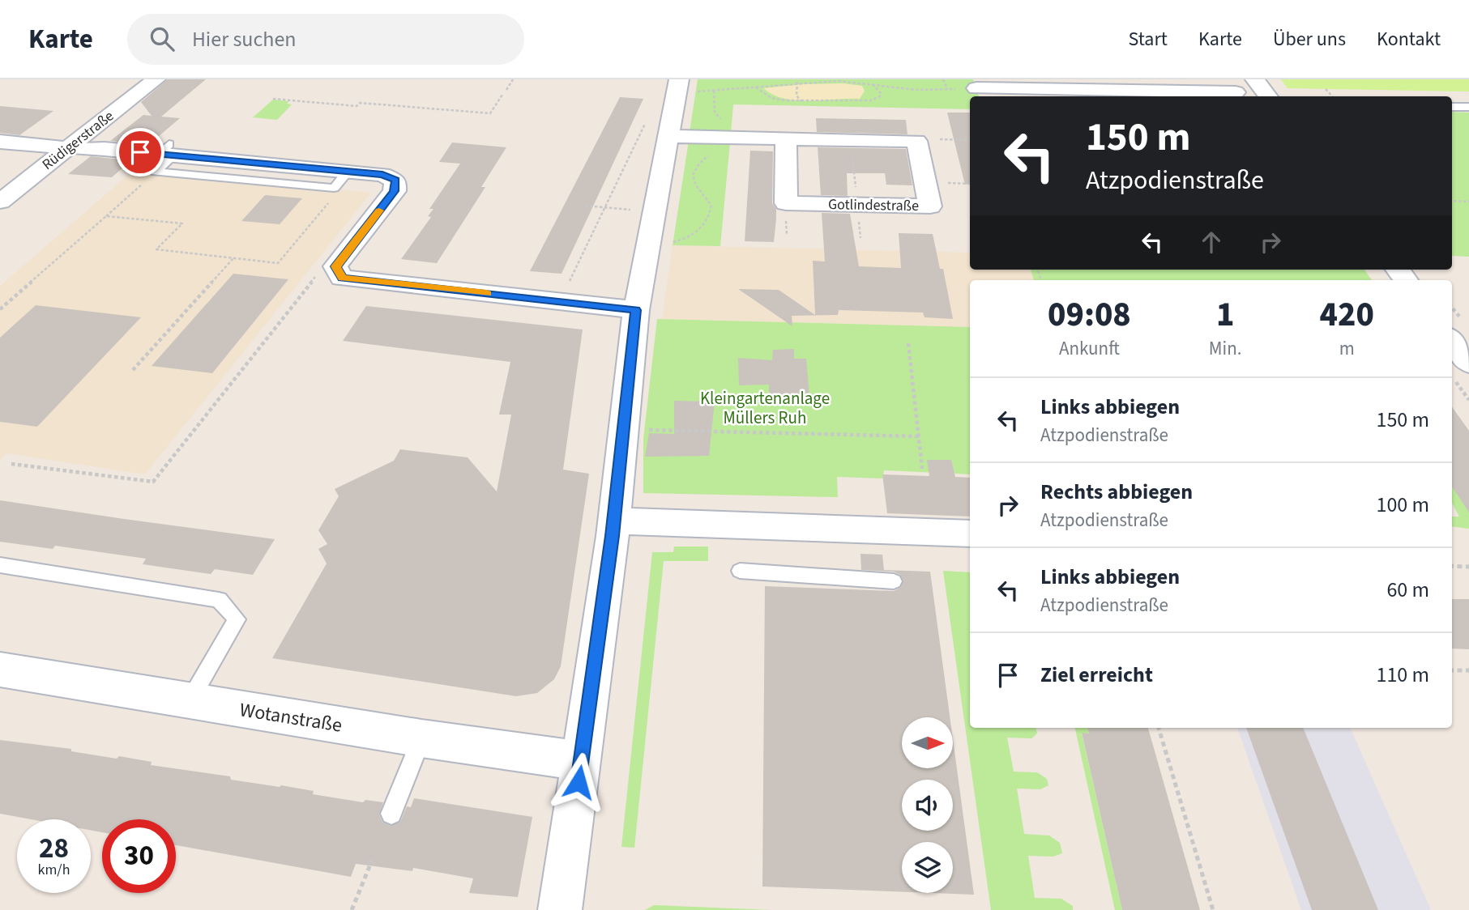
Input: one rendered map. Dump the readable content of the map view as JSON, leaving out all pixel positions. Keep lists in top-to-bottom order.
{
  "streets": {
    "street": ["Rüdigerstraße", "Gotlindestraße", "Wotanstraße"]
  },
  "parks": ["Kleingartenanlage Müllers Ruh"],
  "north": "right",
  "page": {
    "header": "Karte",
    "search": "Hier suchen",
    "nav": [
      "Start",
      "Karte",
      "Über uns",
      "Kontakt"
    ],
    "turn": ["150 m", "Atzpodienstraße"],
    "eta": [
      "09:08",
      "Ankunft",
      "1",
      "Min.",
      "420",
      "m"
    ],
    "list": [
      {
        "name": "Links abbiegen",
        "note": "Atzpodienstraße",
        "value": "150 m"
      },
      {
        "name": "Rechts abbiegen",
        "note": "Atzpodienstraße",
        "value": "100 m"
      },
      {
        "name": "Links abbiegen",
        "note": "Atzpodienstraße",
        "value": "60 m"
      },
      {
        "name": "Ziel erreicht",
        "value": "110 m"
      }
    ],
    "speed": "28 km/h",
    "limit": "30"
  }
}
